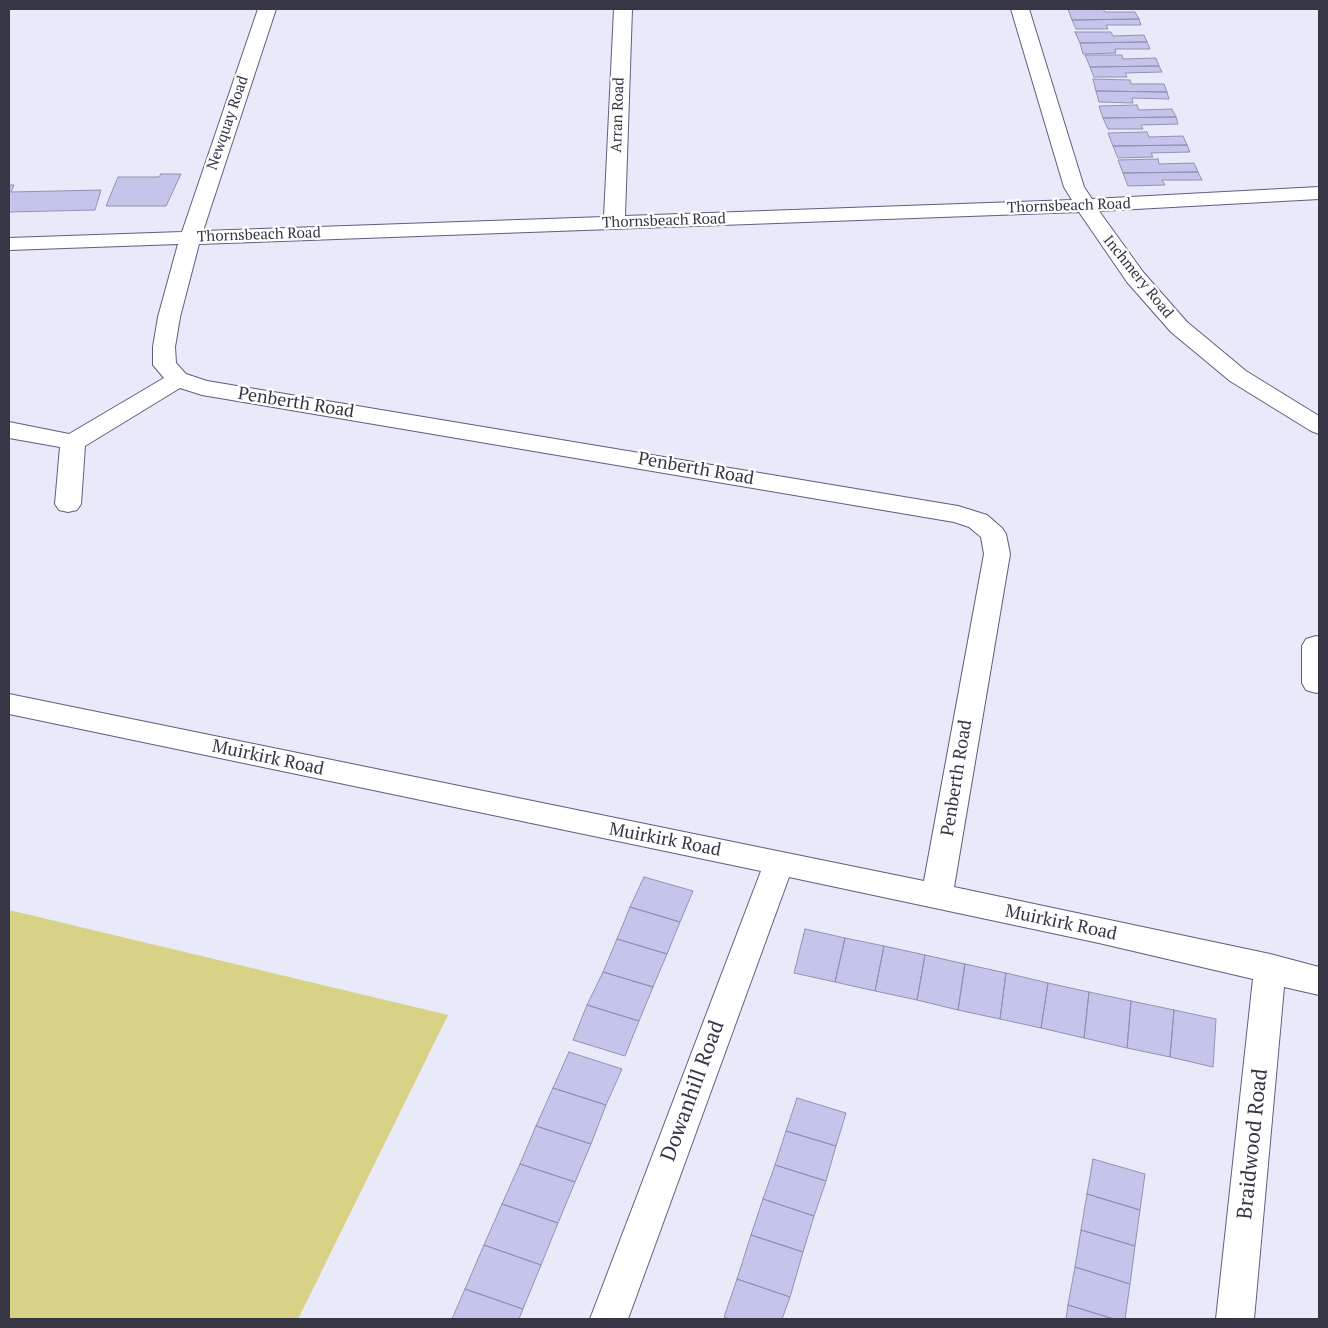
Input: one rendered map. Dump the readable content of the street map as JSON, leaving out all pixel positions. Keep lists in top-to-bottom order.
{
  "streets": {
    "street": [
      "Arran Road",
      "Newquay Road",
      "Thornsbeach Road",
      "Inchmery Road",
      "Penberth Road",
      "Muirkirk Road",
      "Dowanhill Road",
      "Braidwood Road"
    ]
  },
  "crossings": [
    ["Arran Road", "Thornsbeach Road"],
    ["Newquay Road", "Thornsbeach Road"],
    ["Thornsbeach Road", "Inchmery Road"],
    ["Penberth Road", "Muirkirk Road"],
    ["Muirkirk Road", "Dowanhill Road"],
    ["Muirkirk Road", "Braidwood Road"]
  ]
}
